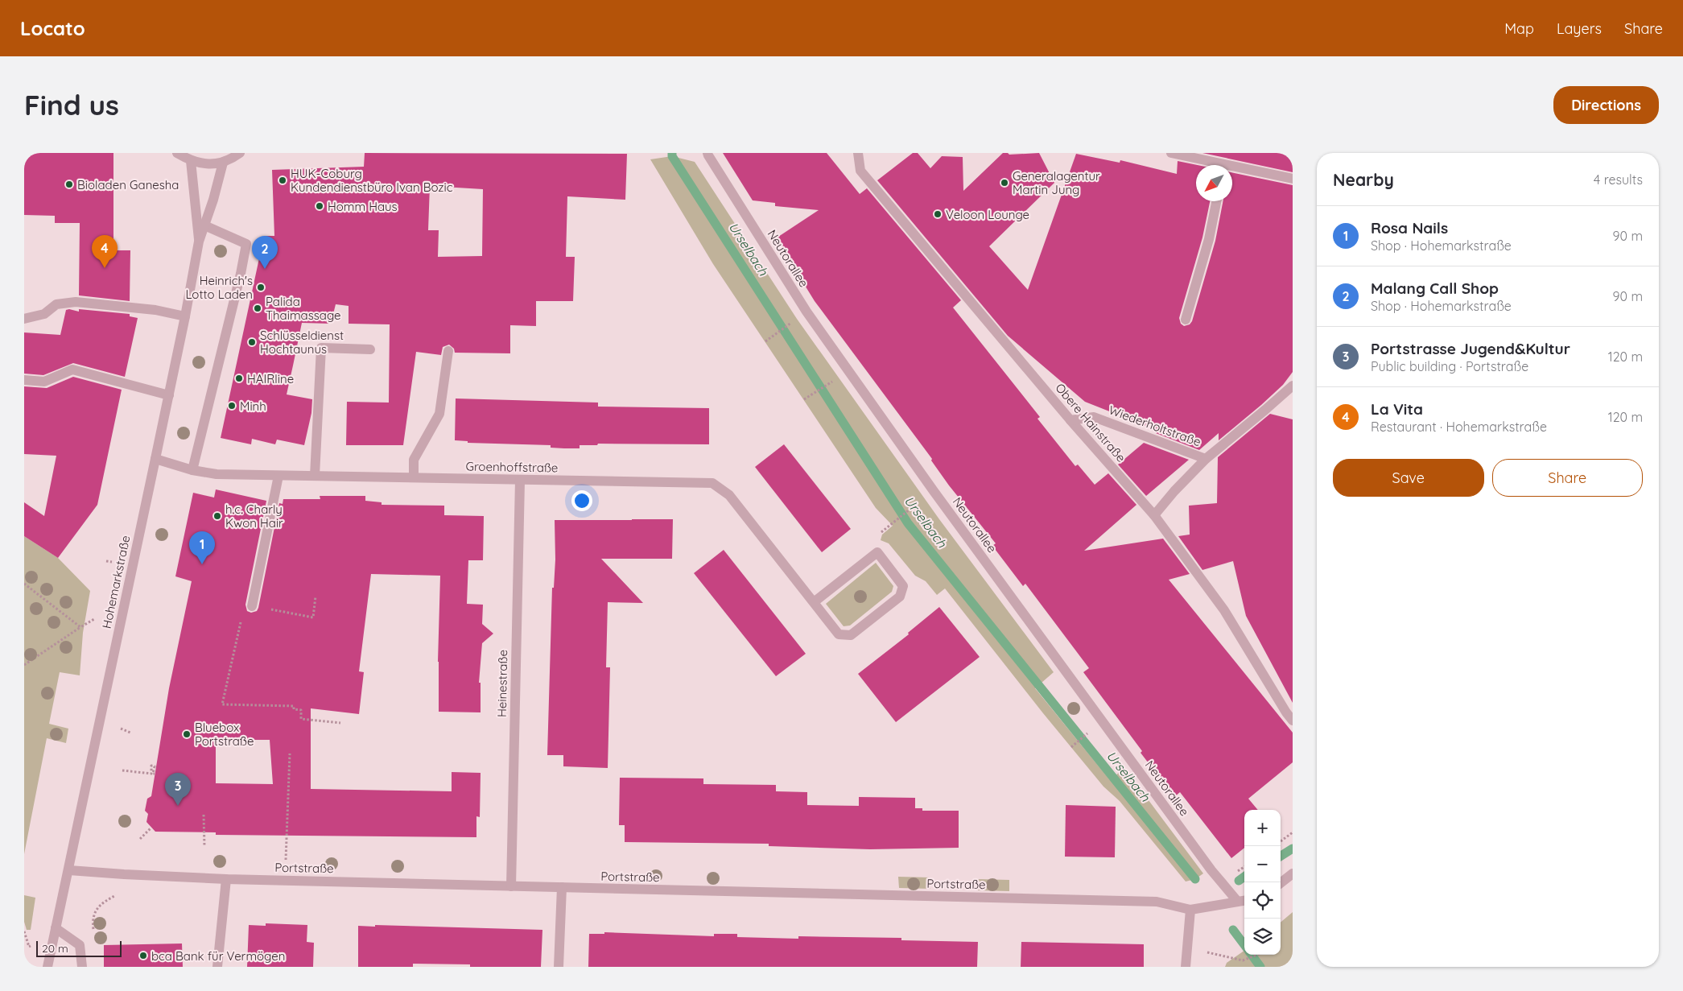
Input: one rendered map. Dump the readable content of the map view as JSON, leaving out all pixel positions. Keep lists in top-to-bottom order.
{
  "streets": {
    "street": [
      "Neutorallee",
      "Obere Hainstraße",
      "Wiederholtstraße",
      "Groenhoffstraße",
      "Hohemarkstraße",
      "Heinestraße",
      "Portstraße"
    ]
  },
  "crossings": [
    ["Obere Hainstraße", "Wiederholtstraße"],
    ["Groenhoffstraße", "Hohemarkstraße"],
    ["Groenhoffstraße", "Heinestraße"],
    ["Hohemarkstraße", "Portstraße"],
    ["Heinestraße", "Portstraße"]
  ],
  "water": ["Urselbach"],
  "places": [
    "HUK-Coburg Kundendienstbüro Ivan Bozic",
    "Generalagentur Martin Jung",
    "Bioladen Ganesha",
    "Homm Haus",
    "Veloon Lounge",
    "Heinrich's Lotto Laden",
    "Palida Thaimassage",
    "Schlüsseldienst Hochtaunus",
    "HAIRline",
    "Minh",
    "h.c. Charly Kwon Hair",
    "Bluebox Portstraße",
    "bca Bank für Vermögen"
  ],
  "scale_bar": "20 m",
  "north": "bottom left",
  "page": {
    "header": "Locato",
    "nav": ["Map", "Layers", "Share"],
    "buttons": [
      "Directions",
      ["Save", "Share"]
    ],
    "title": "Find us",
    "heading": ["Nearby", "4 results"],
    "list": [
      {
        "mark": "1",
        "name": "Rosa Nails",
        "note": "Shop · Hohemarkstraße",
        "value": "90 m"
      },
      {
        "mark": "2",
        "name": "Malang Call Shop",
        "note": "Shop · Hohemarkstraße",
        "value": "90 m"
      },
      {
        "mark": "3",
        "name": "Portstrasse Jugend&Kultur",
        "note": "Public building · Portstraße",
        "value": "120 m"
      },
      {
        "mark": "4",
        "name": "La Vita",
        "note": "Restaurant · Hohemarkstraße",
        "value": "120 m"
      }
    ],
    "pins": [
      "4",
      "2",
      "1",
      "3"
    ],
    "map_buttons": ["+", "−"],
    "scale": "20 m"
  }
}
